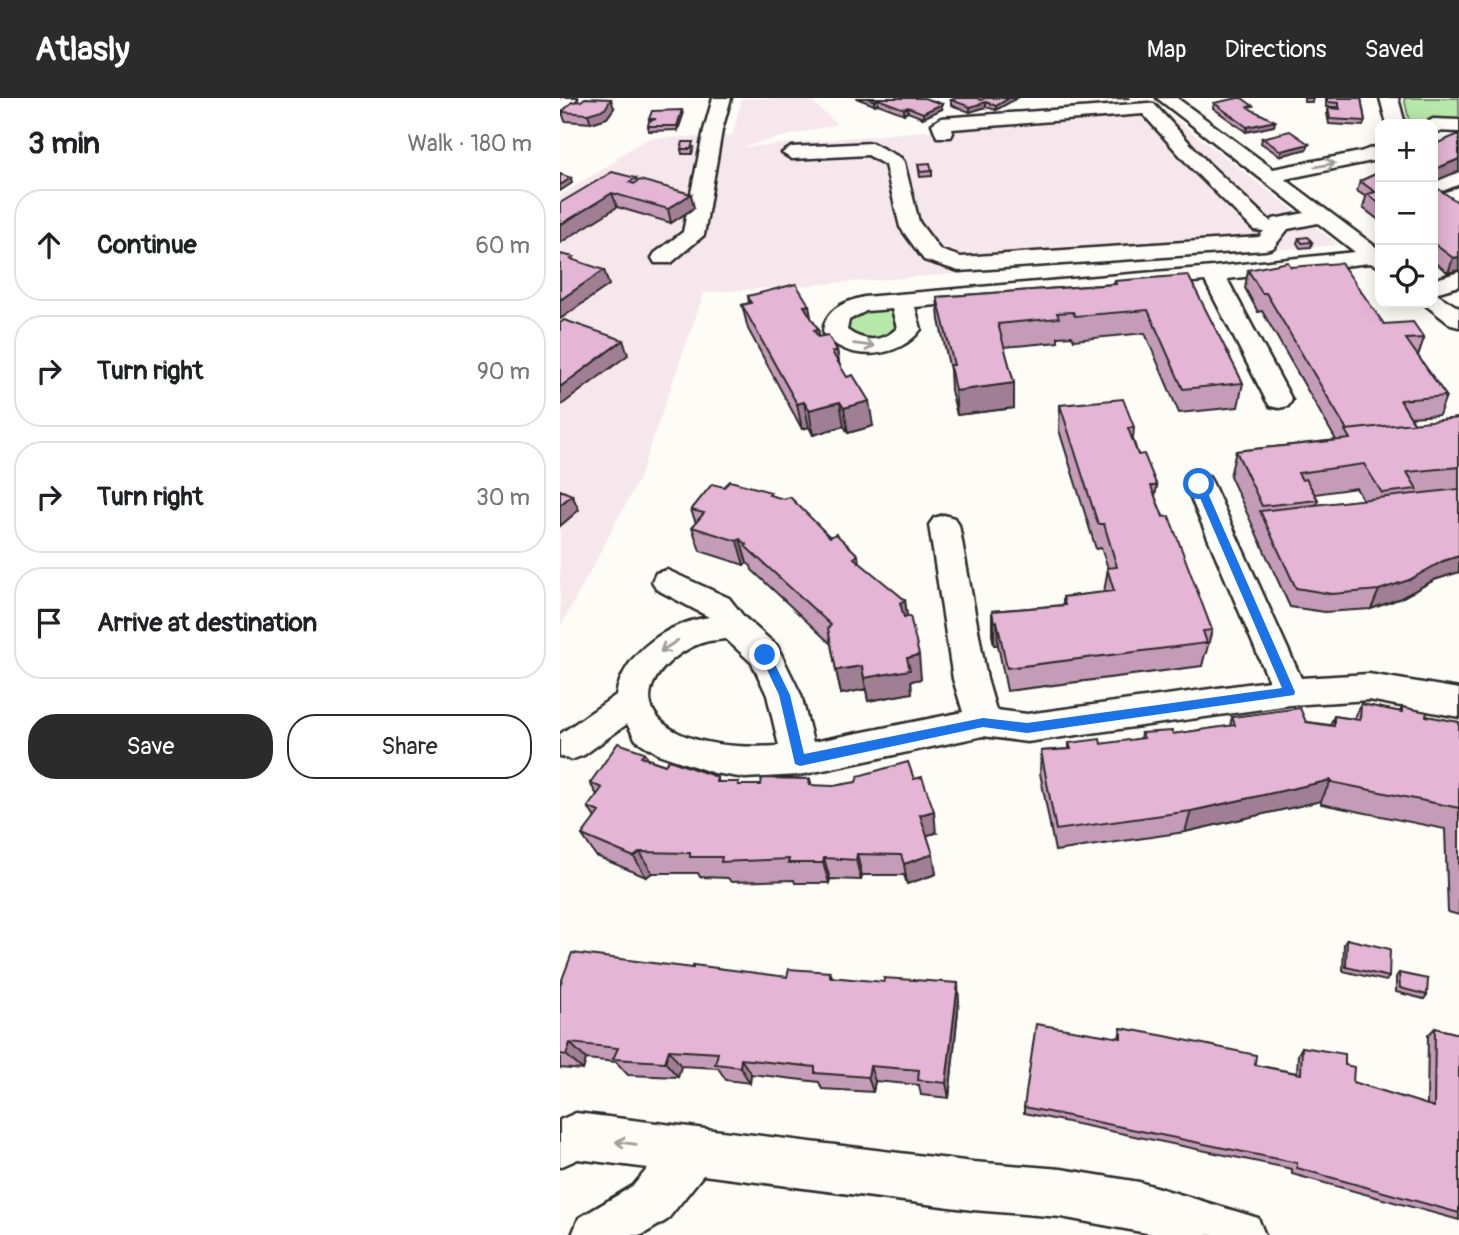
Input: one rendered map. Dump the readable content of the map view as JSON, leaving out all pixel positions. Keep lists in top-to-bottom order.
{
  "page": {
    "header": "Atlasly",
    "nav": ["Map", "Directions", "Saved"],
    "heading": ["3 min", "Walk · 180 m"],
    "map_buttons": ["+", "−"],
    "list": [
      ["Continue", "60 m"],
      ["Turn right", "90 m"],
      ["Turn right", "30 m"],
      "Arrive at destination"
    ],
    "buttons": ["Save", "Share"]
  }
}
